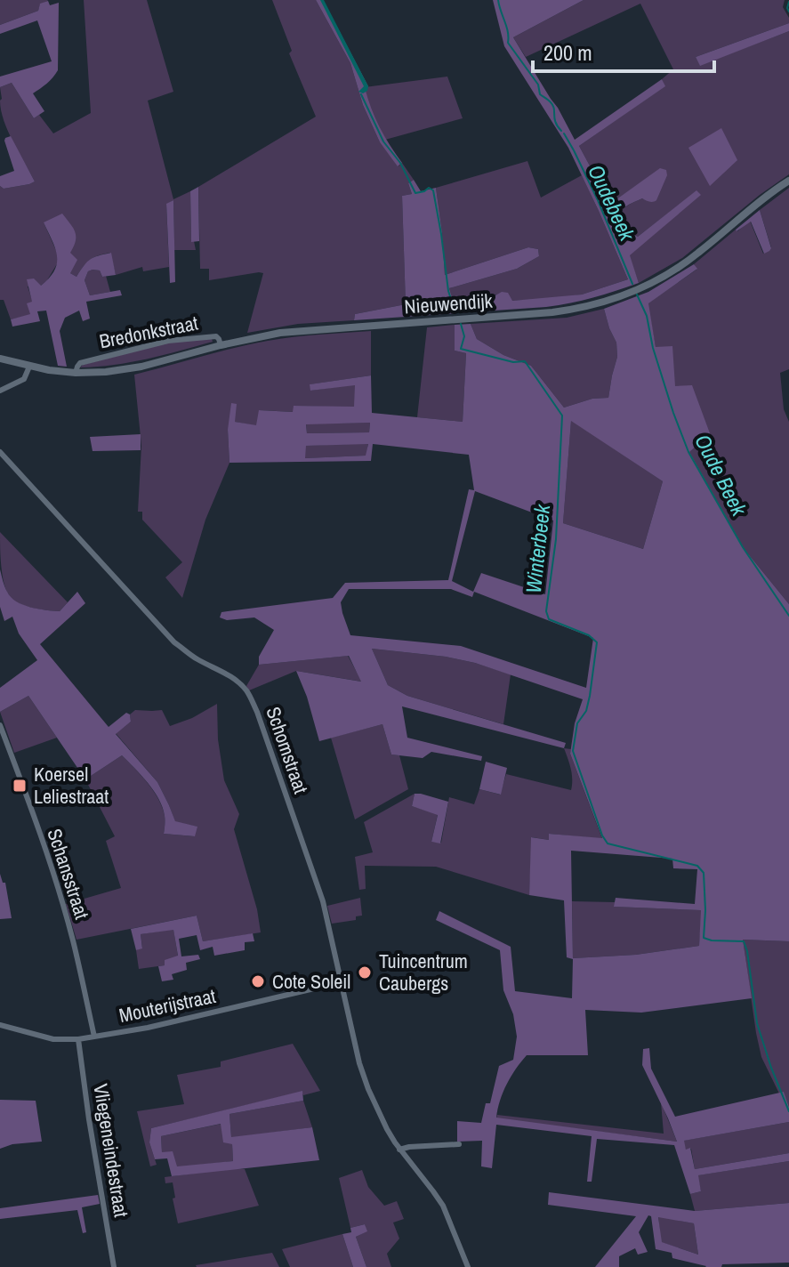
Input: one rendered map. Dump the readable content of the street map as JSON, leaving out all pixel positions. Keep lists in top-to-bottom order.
{
  "streets": {
    "street": [
      "Nieuwendijk",
      "Bredonkstraat",
      "Schomstraat",
      "Schansstraat",
      "Mouterijstraat",
      "Vliegeneindestraat"
    ]
  },
  "crossings": [
    ["Nieuwendijk", "Bredonkstraat"],
    ["Schomstraat", "Mouterijstraat"],
    ["Schansstraat", "Mouterijstraat"],
    ["Mouterijstraat", "Vliegeneindestraat"]
  ],
  "water": ["Oudebeek", "Oude Beek", "Winterbeek"],
  "places": {
    "transit": ["Koersel Leliestraat"],
    "other": ["Tuincentrum Caubergs", "Cote Soleil"]
  },
  "scale_bar": "200 m"
}
